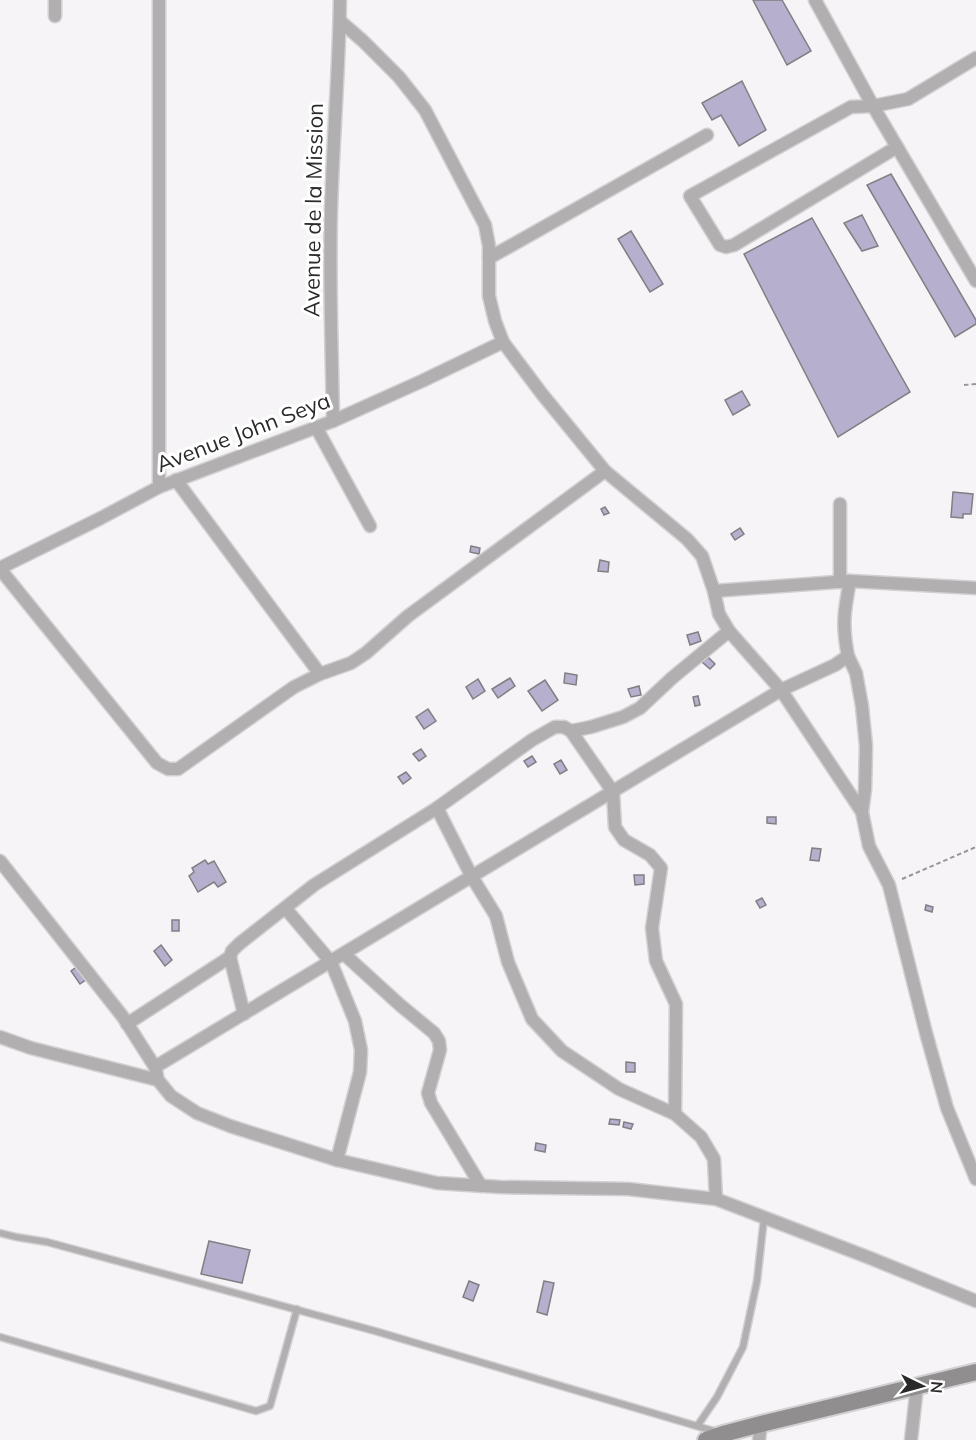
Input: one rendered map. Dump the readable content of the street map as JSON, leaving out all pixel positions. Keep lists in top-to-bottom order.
{
  "streets": {
    "street": ["Avenue de la Mission", "Avenue John Seya"]
  },
  "crossings": [
    ["Avenue de la Mission", "Avenue John Seya"]
  ],
  "north": "right"
}
